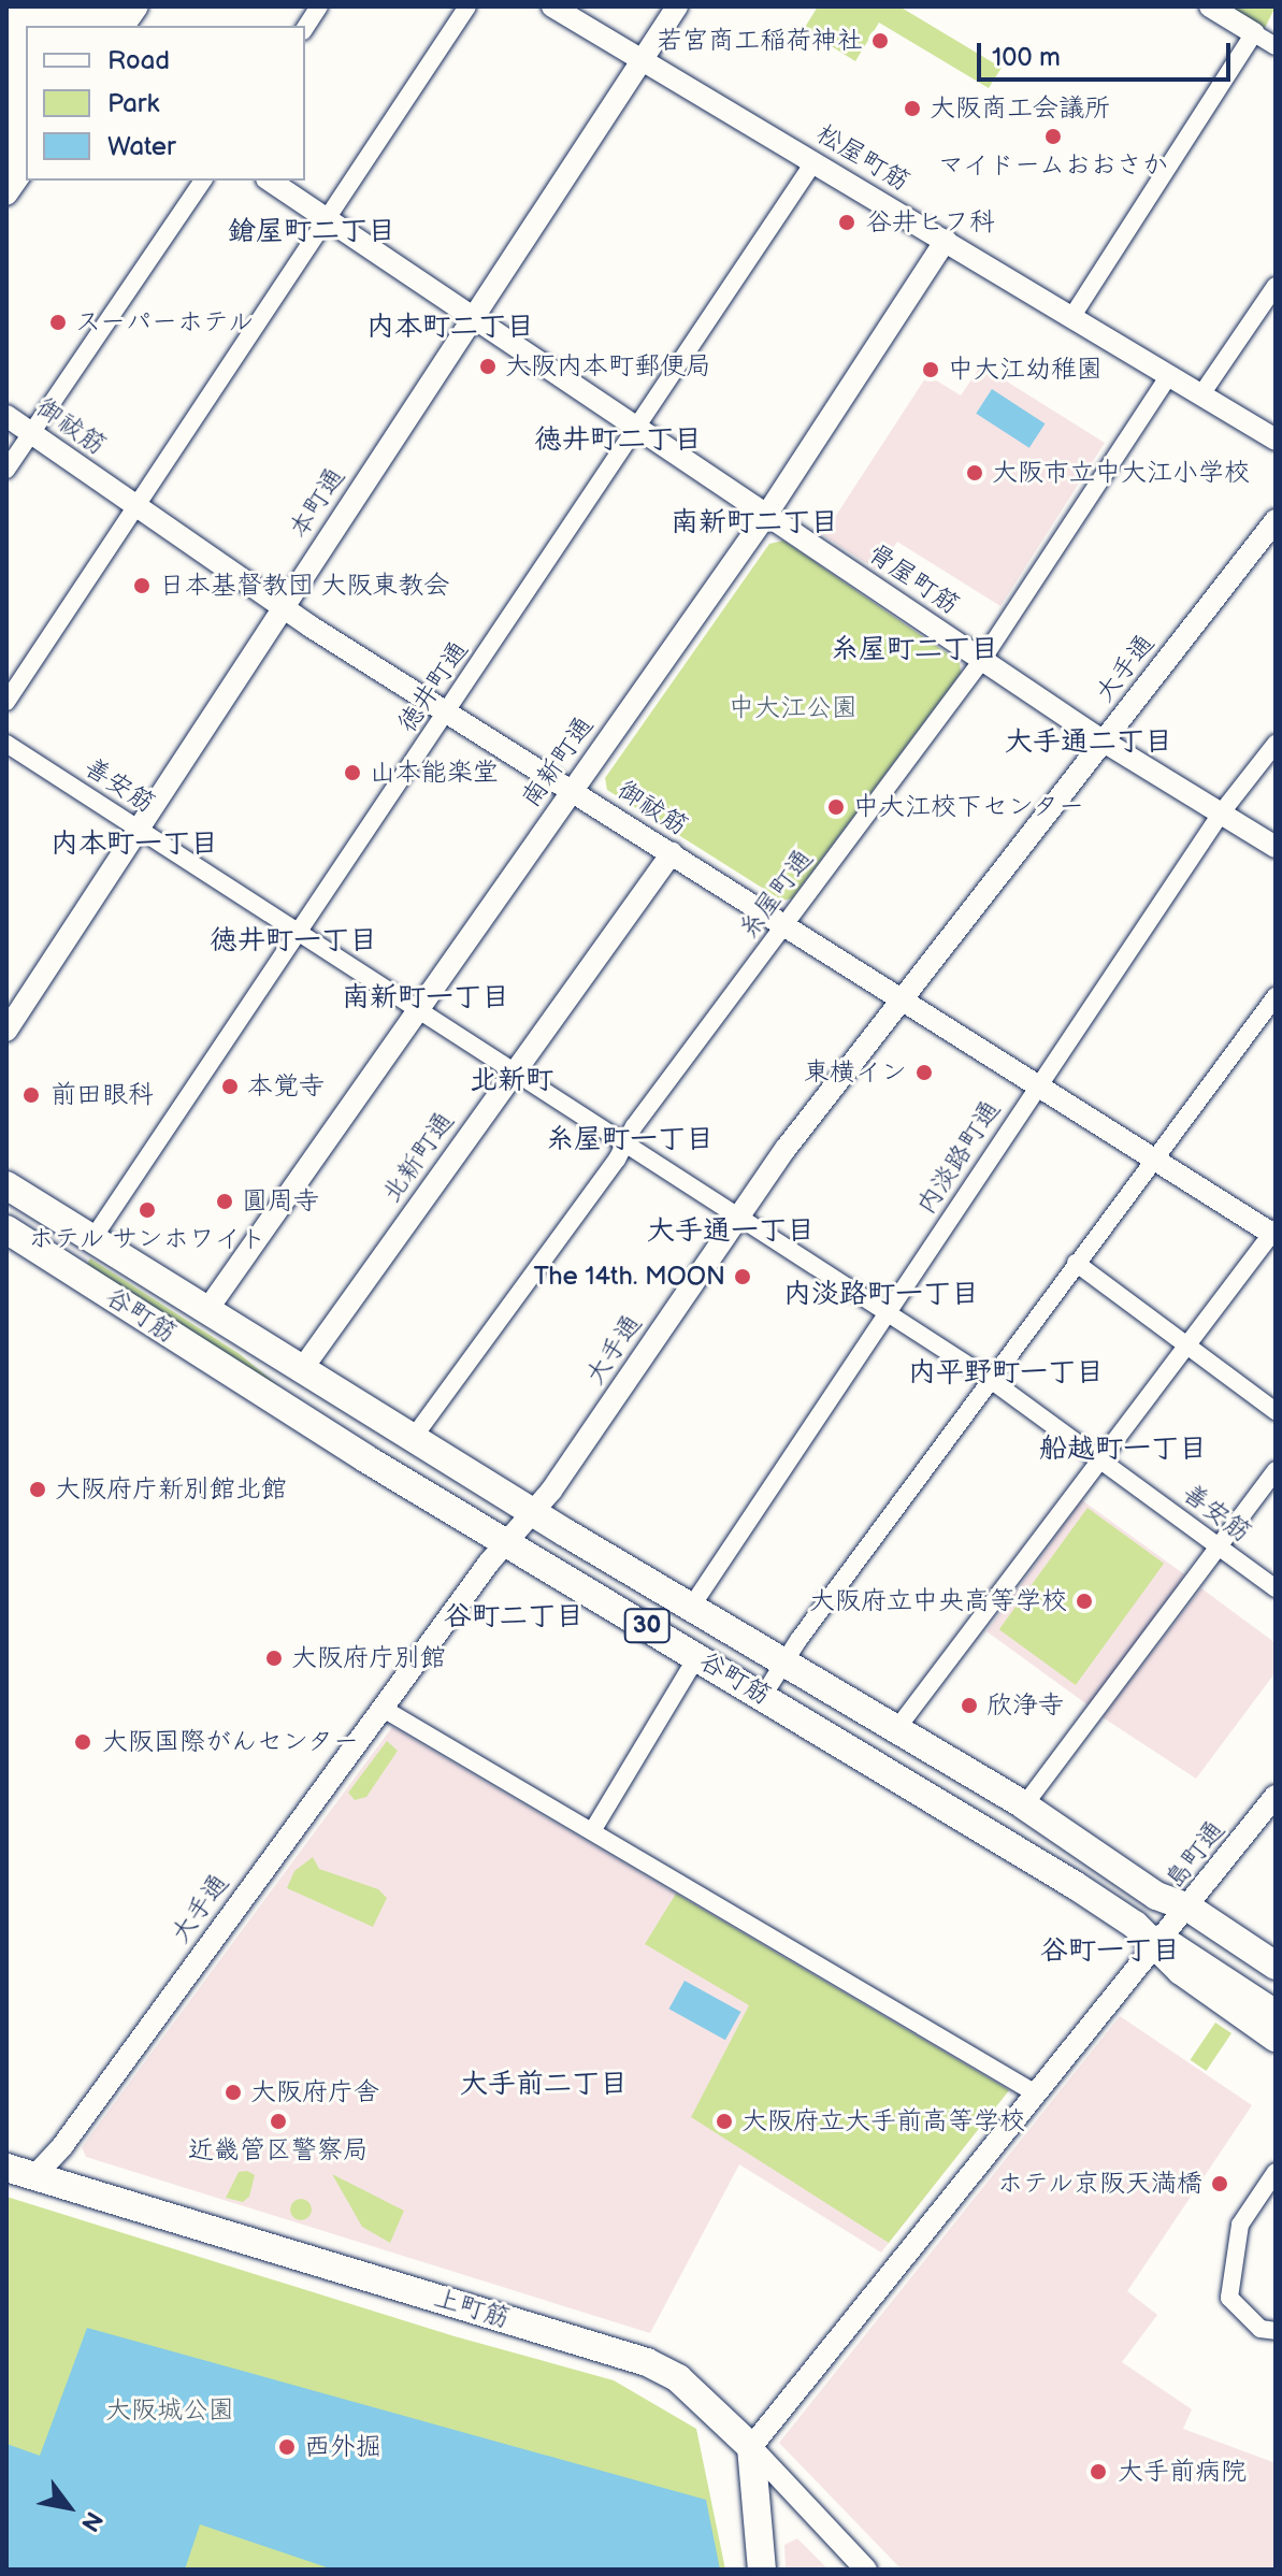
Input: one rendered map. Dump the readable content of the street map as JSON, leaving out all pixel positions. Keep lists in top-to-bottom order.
{
  "streets": {
    "main road": ["谷町筋", "30", "上町筋"],
    "street": [
      "松屋町筋",
      "御祓筋",
      "本町通",
      "骨屋町筋",
      "大手通",
      "徳井町通",
      "南新町通",
      "善安筋",
      "糸屋町通",
      "北新町通",
      "内淡路町通",
      "島町通"
    ]
  },
  "crossings": [
    ["松屋町筋", "本町通"],
    ["松屋町筋", "徳井町通"],
    ["松屋町筋", "南新町通"],
    ["松屋町筋", "糸屋町通"],
    ["御祓筋", "本町通"],
    ["御祓筋", "大手通"],
    ["御祓筋", "徳井町通"],
    ["御祓筋", "南新町通"],
    ["御祓筋", "糸屋町通"],
    ["御祓筋", "北新町通"],
    ["御祓筋", "内淡路町通"],
    ["本町通", "骨屋町筋"],
    ["本町通", "善安筋"],
    ["骨屋町筋", "大手通"],
    ["骨屋町筋", "徳井町通"],
    ["骨屋町筋", "南新町通"],
    ["骨屋町筋", "糸屋町通"],
    ["骨屋町筋", "内淡路町通"],
    ["大手通", "善安筋"],
    ["大手通", "谷町筋"],
    ["大手通", "上町筋"],
    ["徳井町通", "善安筋"],
    ["徳井町通", "谷町筋"],
    ["南新町通", "善安筋"],
    ["南新町通", "谷町筋"],
    ["善安筋", "糸屋町通"],
    ["善安筋", "北新町通"],
    ["善安筋", "内淡路町通"],
    ["糸屋町通", "谷町筋"],
    ["北新町通", "谷町筋"],
    ["内淡路町通", "谷町筋"],
    ["谷町筋", "30"],
    ["谷町筋", "島町通"],
    ["30", "島町通"],
    ["島町通", "上町筋"]
  ],
  "districts": [
    "鎗屋町二丁目",
    "内本町二丁目",
    "徳井町二丁目",
    "南新町二丁目",
    "糸屋町二丁目",
    "大手通二丁目",
    "内本町一丁目",
    "徳井町一丁目",
    "南新町一丁目",
    "北新町",
    "糸屋町一丁目",
    "大手通一丁目",
    "内淡路町一丁目",
    "内平野町一丁目",
    "船越町一丁目",
    "谷町二丁目",
    "谷町一丁目",
    "大手前二丁目"
  ],
  "parks": ["中大江公園", "大阪城公園"],
  "places": [
    "若宮商工稲荷神社",
    "大阪商工会議所",
    "マイドームおおさか",
    "谷井ヒフ科",
    "スーパーホテル",
    "大阪内本町郵便局",
    "中大江幼稚園",
    "大阪市立中大江小学校",
    "日本基督教団 大阪東教会",
    "山本能楽堂",
    "中大江校下センター",
    "東横イン",
    "本覚寺",
    "前田眼科",
    "圓周寺",
    "ホテル サンホワイト",
    "The 14th. MOON",
    "大阪府庁新別館北館",
    "大阪府立中央高等学校",
    "大阪府庁別館",
    "欣浄寺",
    "大阪国際がんセンター",
    "大阪府庁舎",
    "近畿管区警察局",
    "大阪府立大手前高等学校",
    "ホテル京阪天満橋",
    "西外掘",
    "大手前病院"
  ],
  "legend": ["Road", "Park", "Water"],
  "scale_bar": "100 m",
  "north": "bottom right"
}
